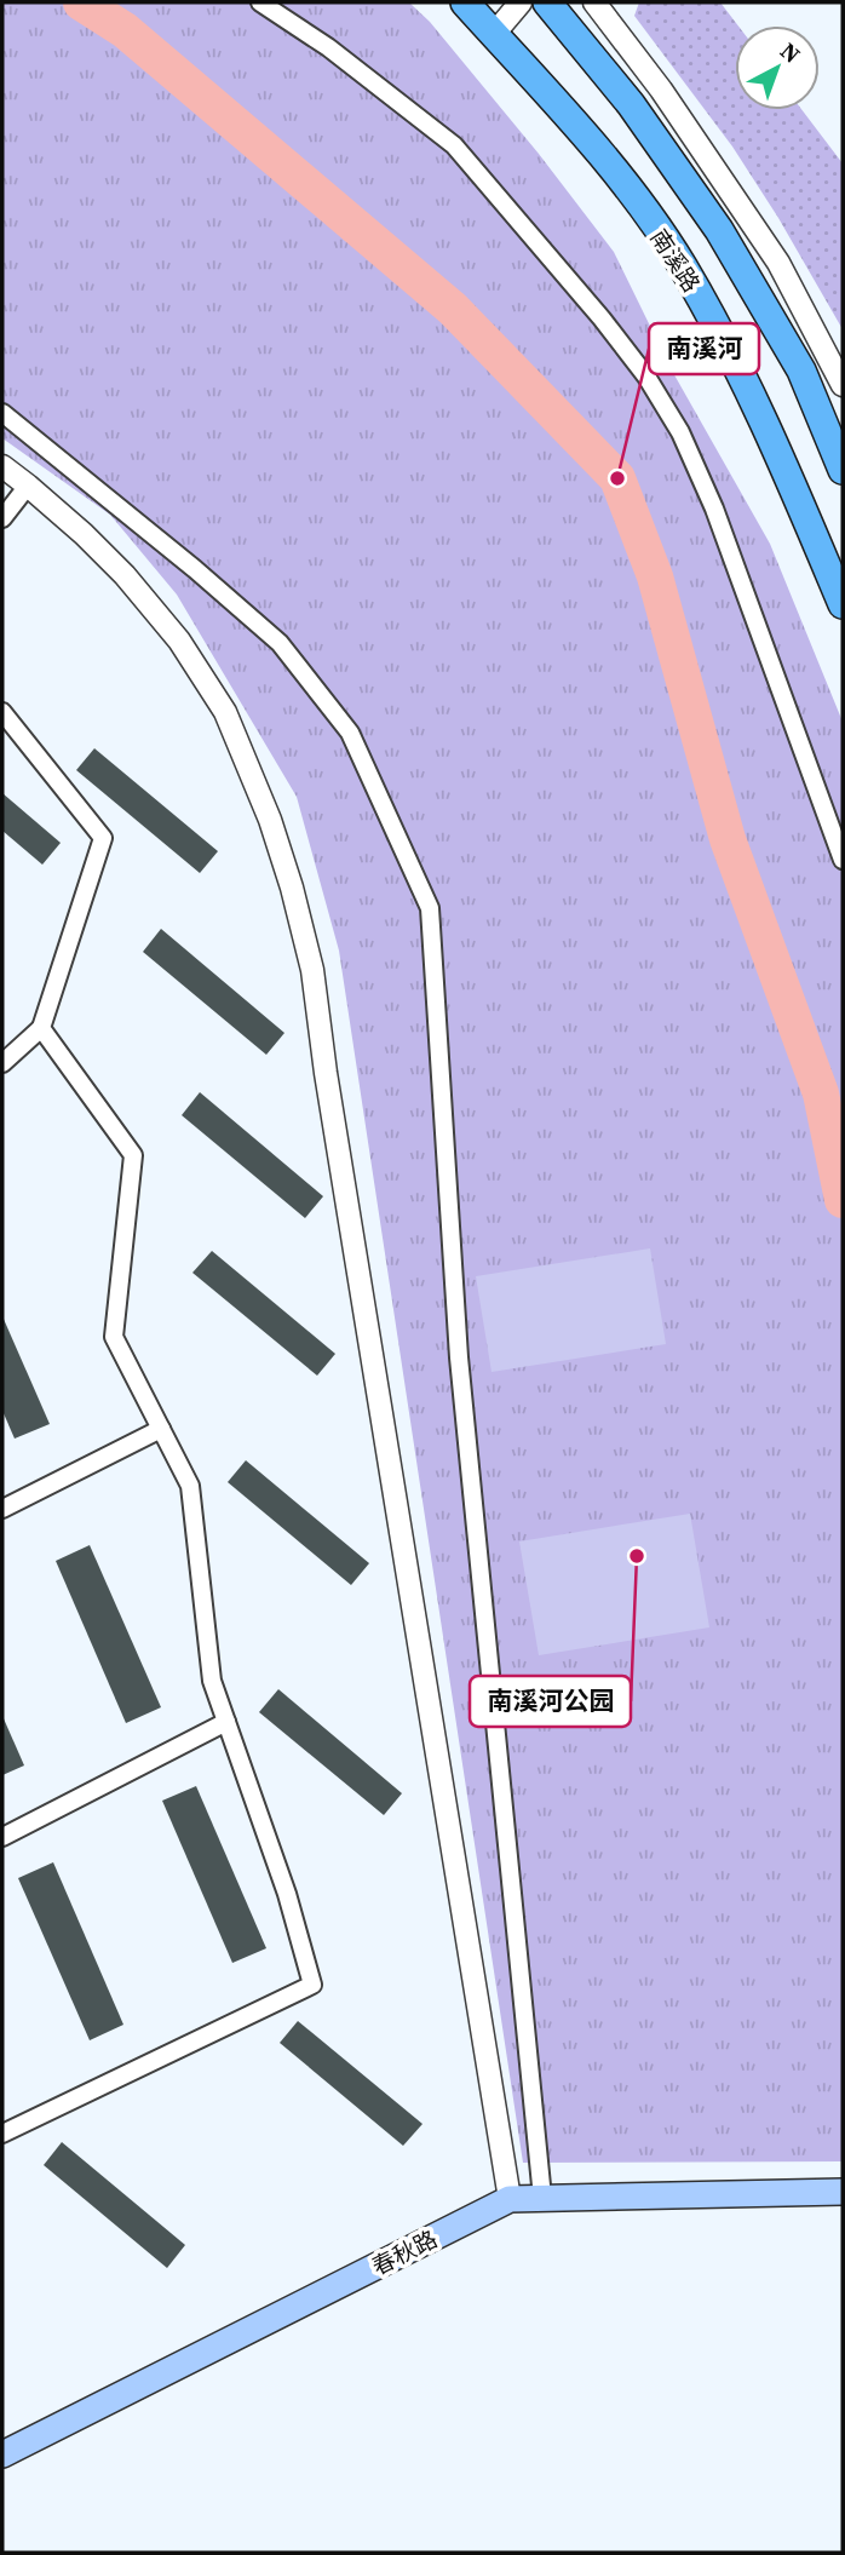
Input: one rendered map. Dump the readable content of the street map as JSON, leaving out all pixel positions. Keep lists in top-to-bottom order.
{
  "streets": {
    "main road": ["南溪路", "春秋路"]
  },
  "places": ["南溪河", "南溪河公园"],
  "north": "top right"
}
